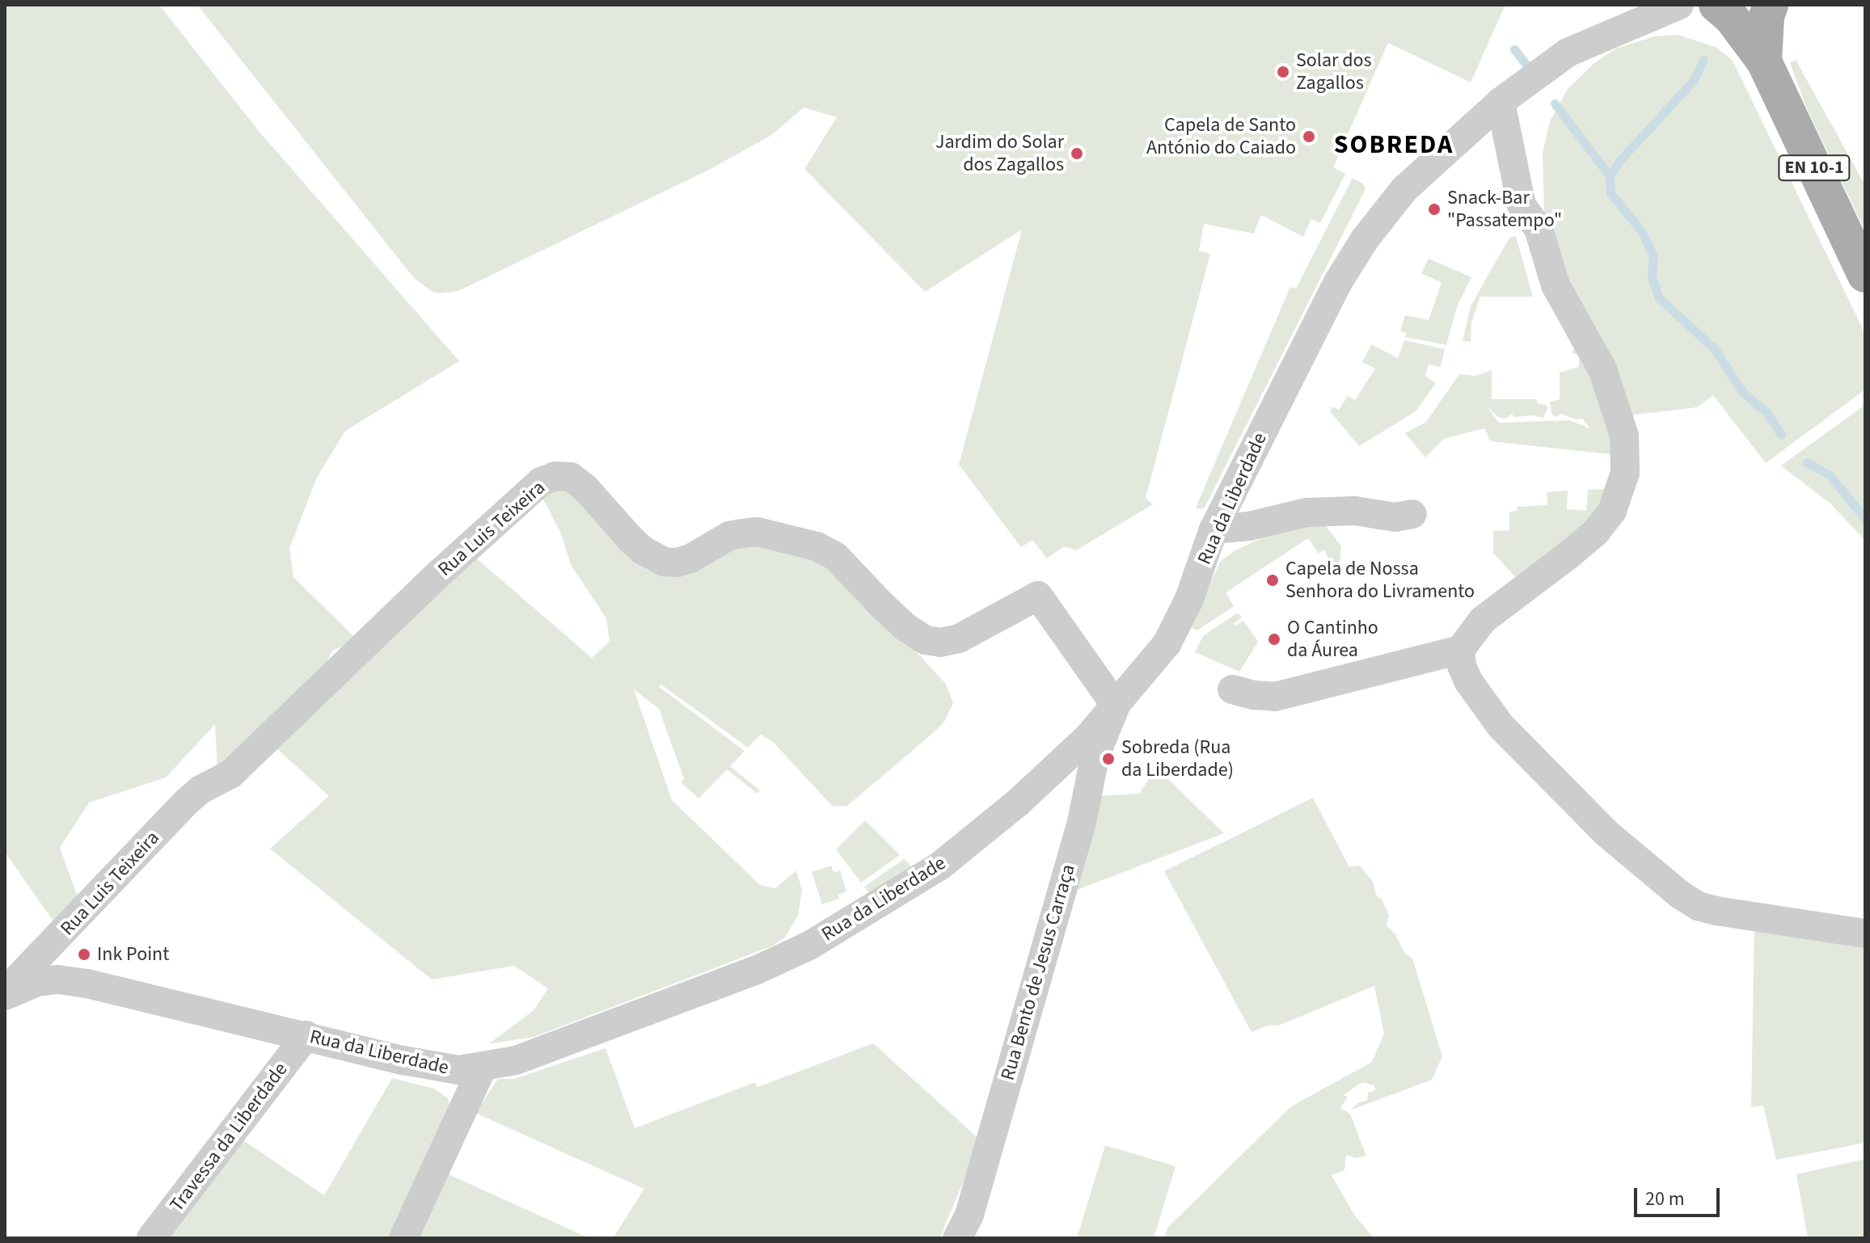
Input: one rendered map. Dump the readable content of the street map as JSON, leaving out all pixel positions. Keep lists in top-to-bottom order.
{
  "streets": {
    "main road": ["EN 10-1"],
    "street": [
      "Rua da Liberdade",
      "Rua Luis Teixeira",
      "Rua Bento de Jesus Carraça",
      "Travessa da Liberdade"
    ]
  },
  "crossings": [
    ["Rua da Liberdade", "Rua Luis Teixeira"],
    ["Rua da Liberdade", "Rua Bento de Jesus Carraça"],
    ["Rua da Liberdade", "Travessa da Liberdade"],
    ["Rua Luis Teixeira", "Rua Bento de Jesus Carraça"]
  ],
  "districts": ["SOBREDA"],
  "places": [
    "Solar dos Zagallos",
    "Capela de Santo António do Caiado",
    "Jardim do Solar dos Zagallos",
    "Snack-Bar \"Passatempo\"",
    "Capela de Nossa Senhora do Livramento",
    "O Cantinho da Áurea",
    "Sobreda (Rua da Liberdade)",
    "Ink Point"
  ],
  "scale_bar": "20 m"
}
